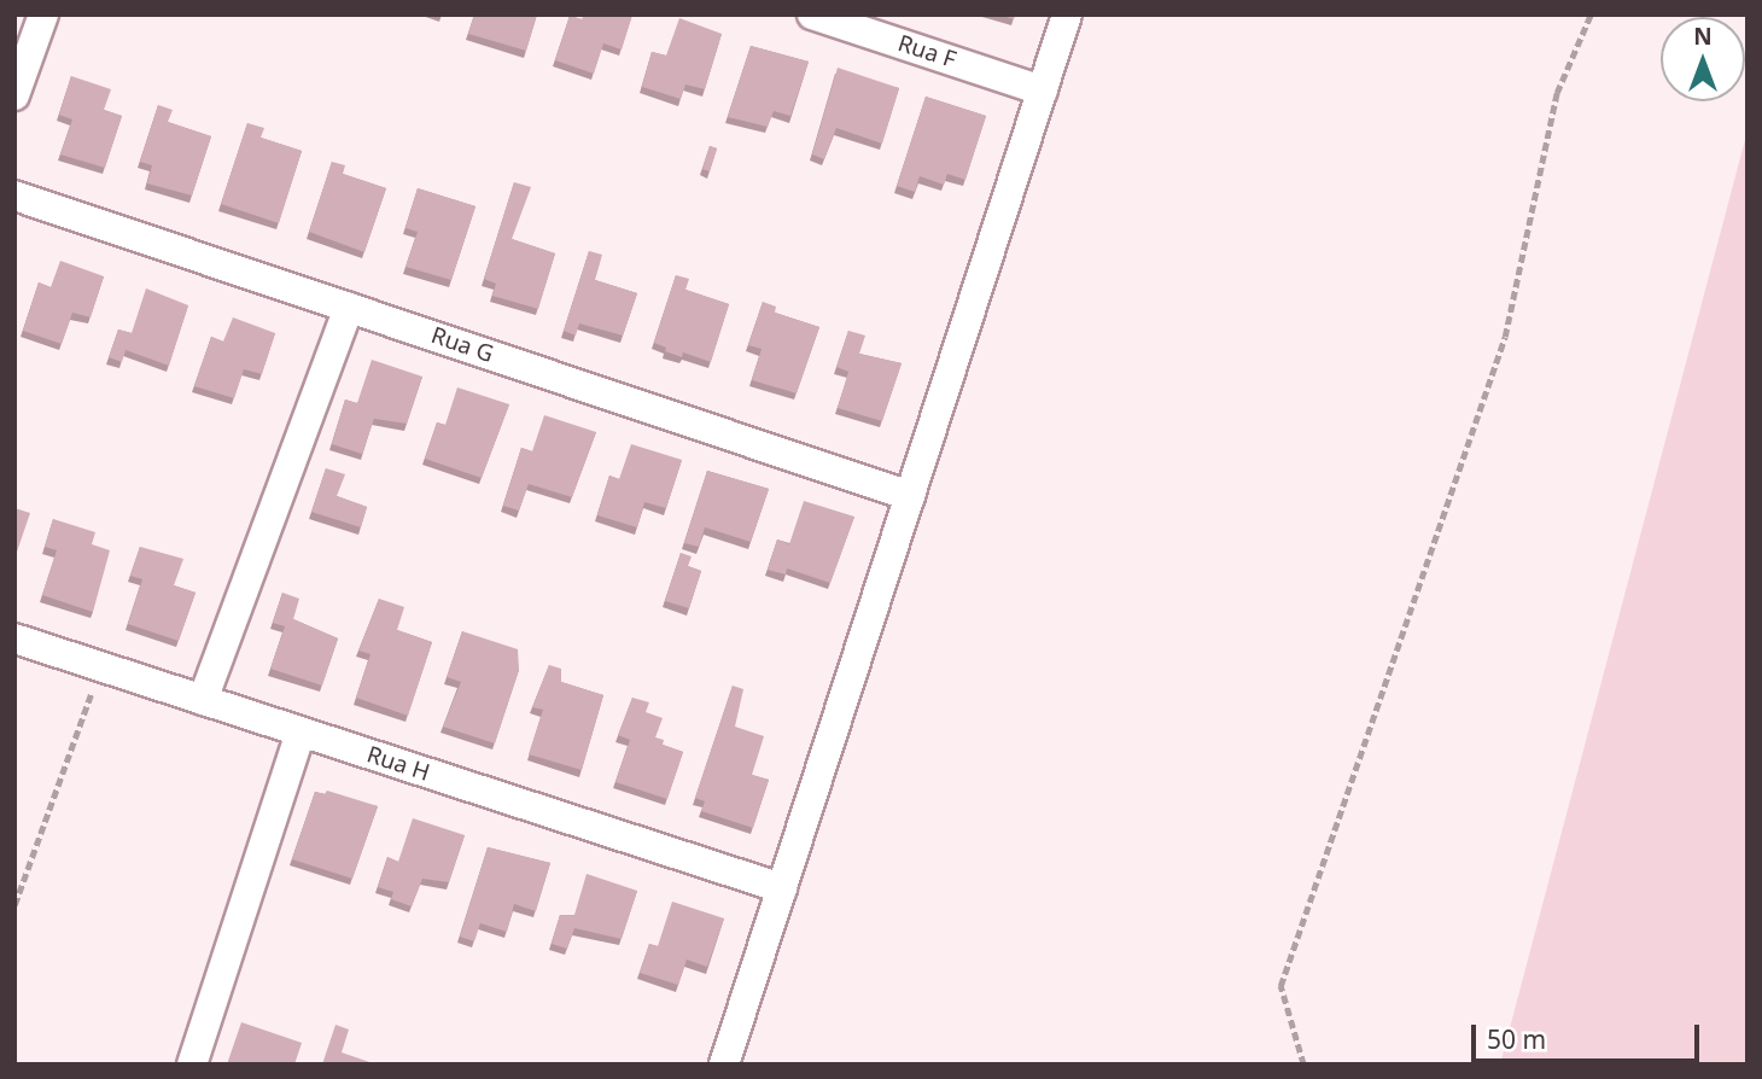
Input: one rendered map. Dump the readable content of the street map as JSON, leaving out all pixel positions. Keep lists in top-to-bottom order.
{
  "streets": {
    "street": ["Rua F", "Rua G", "Rua H"]
  },
  "scale_bar": "50 m",
  "north": "top"
}
